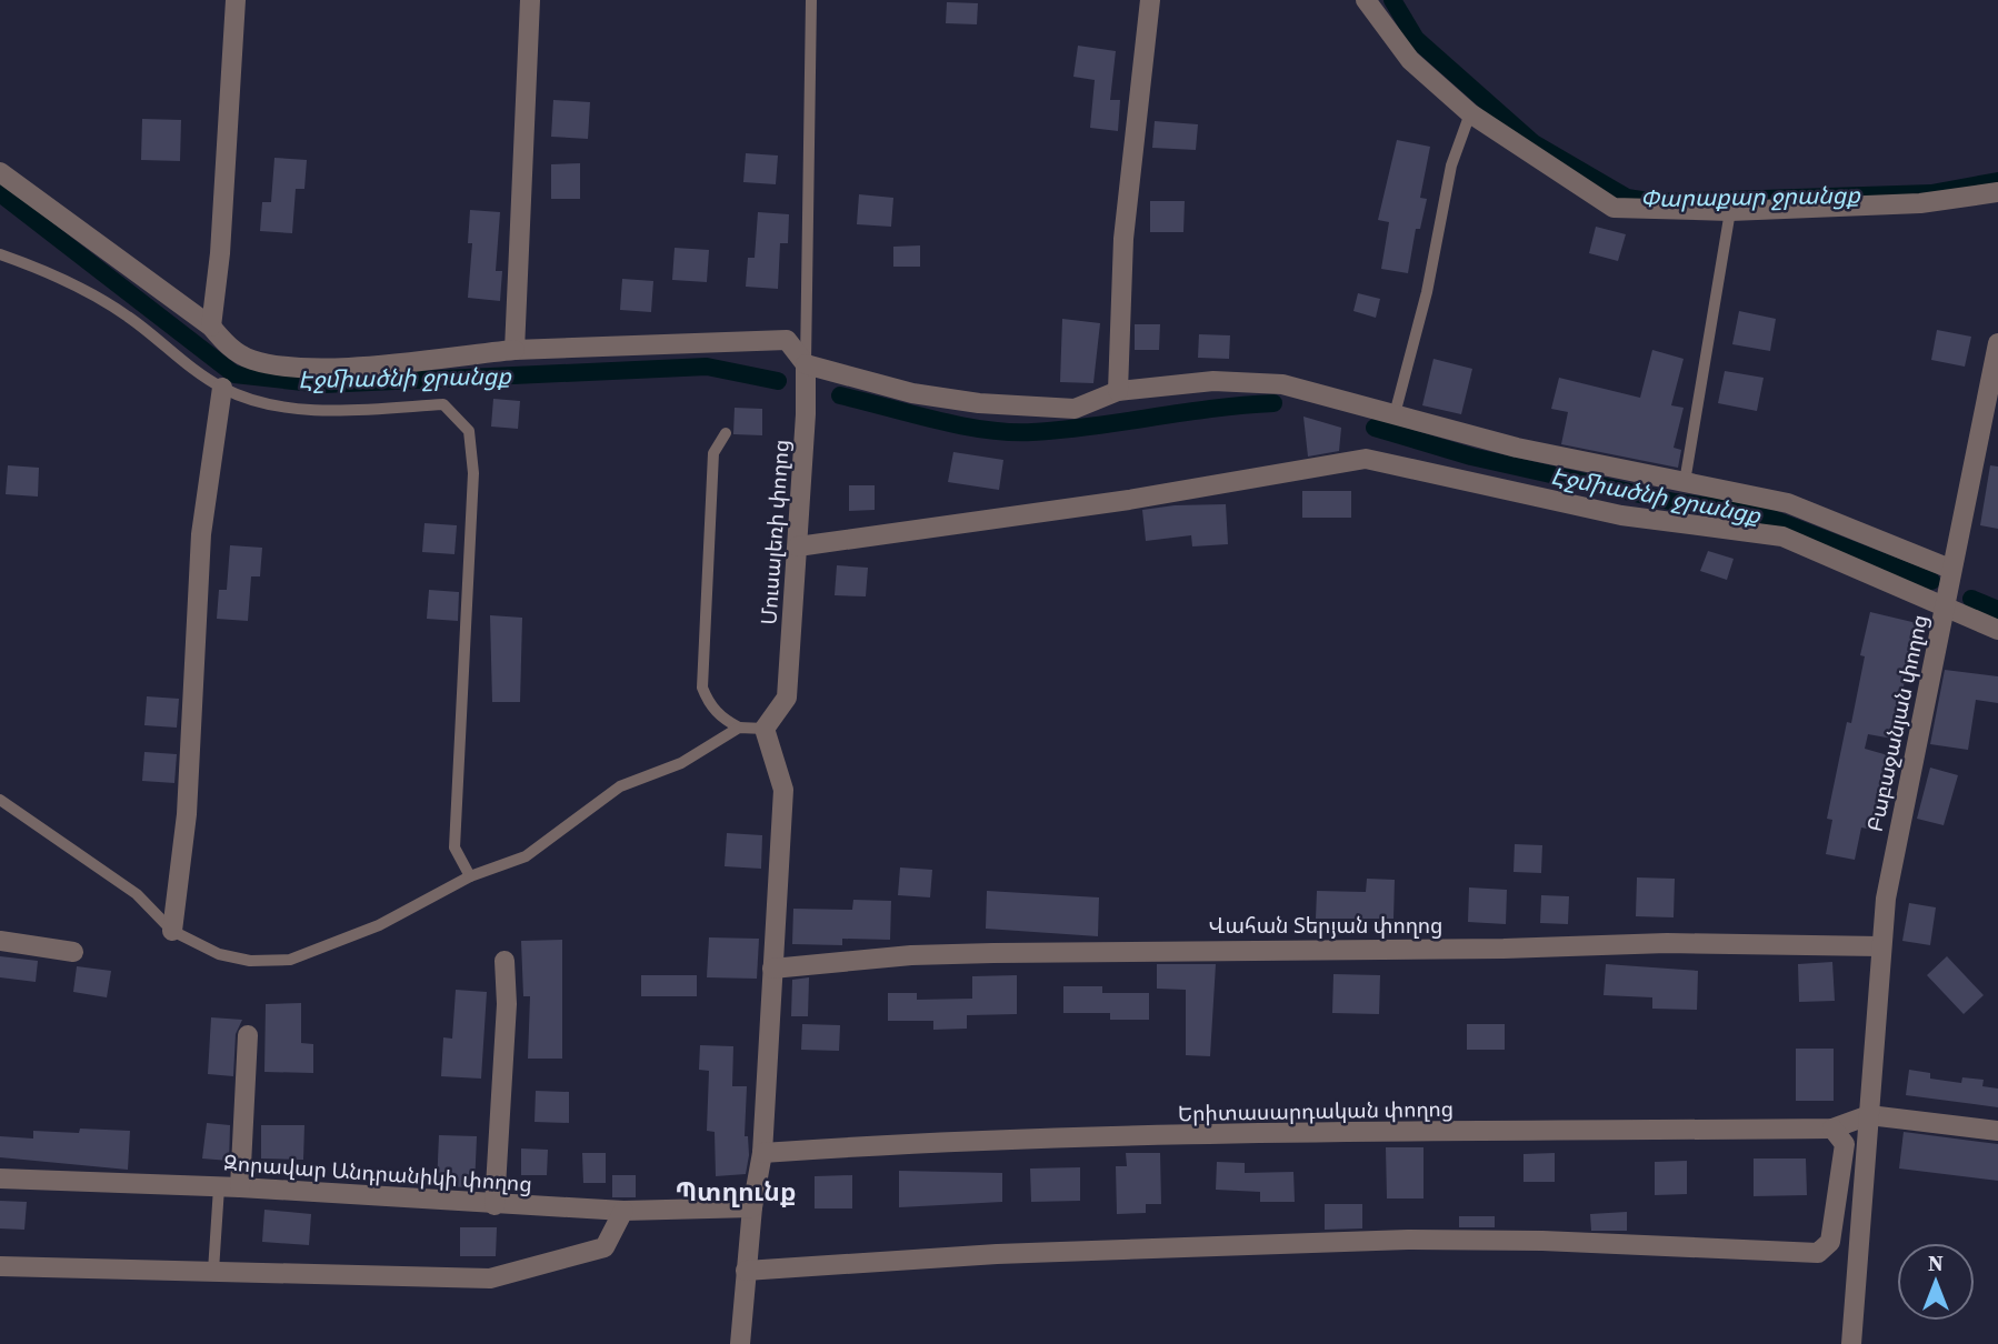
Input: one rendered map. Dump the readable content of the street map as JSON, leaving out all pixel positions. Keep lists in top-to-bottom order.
{
  "streets": {
    "street": [
      "Մուսալեռի փողոց",
      "Բաբաջանյան փողոց",
      "Վահան Տերյան փողոց",
      "Երիտասարդական փողոց",
      "Զորավար Անդրանիկի փողոց"
    ]
  },
  "crossings": [
    ["Բաբաջանյան փողոց", "Վահան Տերյան փողոց"],
    ["Բաբաջանյան փողոց", "Երիտասարդական փողոց"]
  ],
  "districts": ["Պտղունք"],
  "water": ["Փարաքար ջրանցք", "Էջմիածնի ջրանցք"],
  "north": "top"
}
